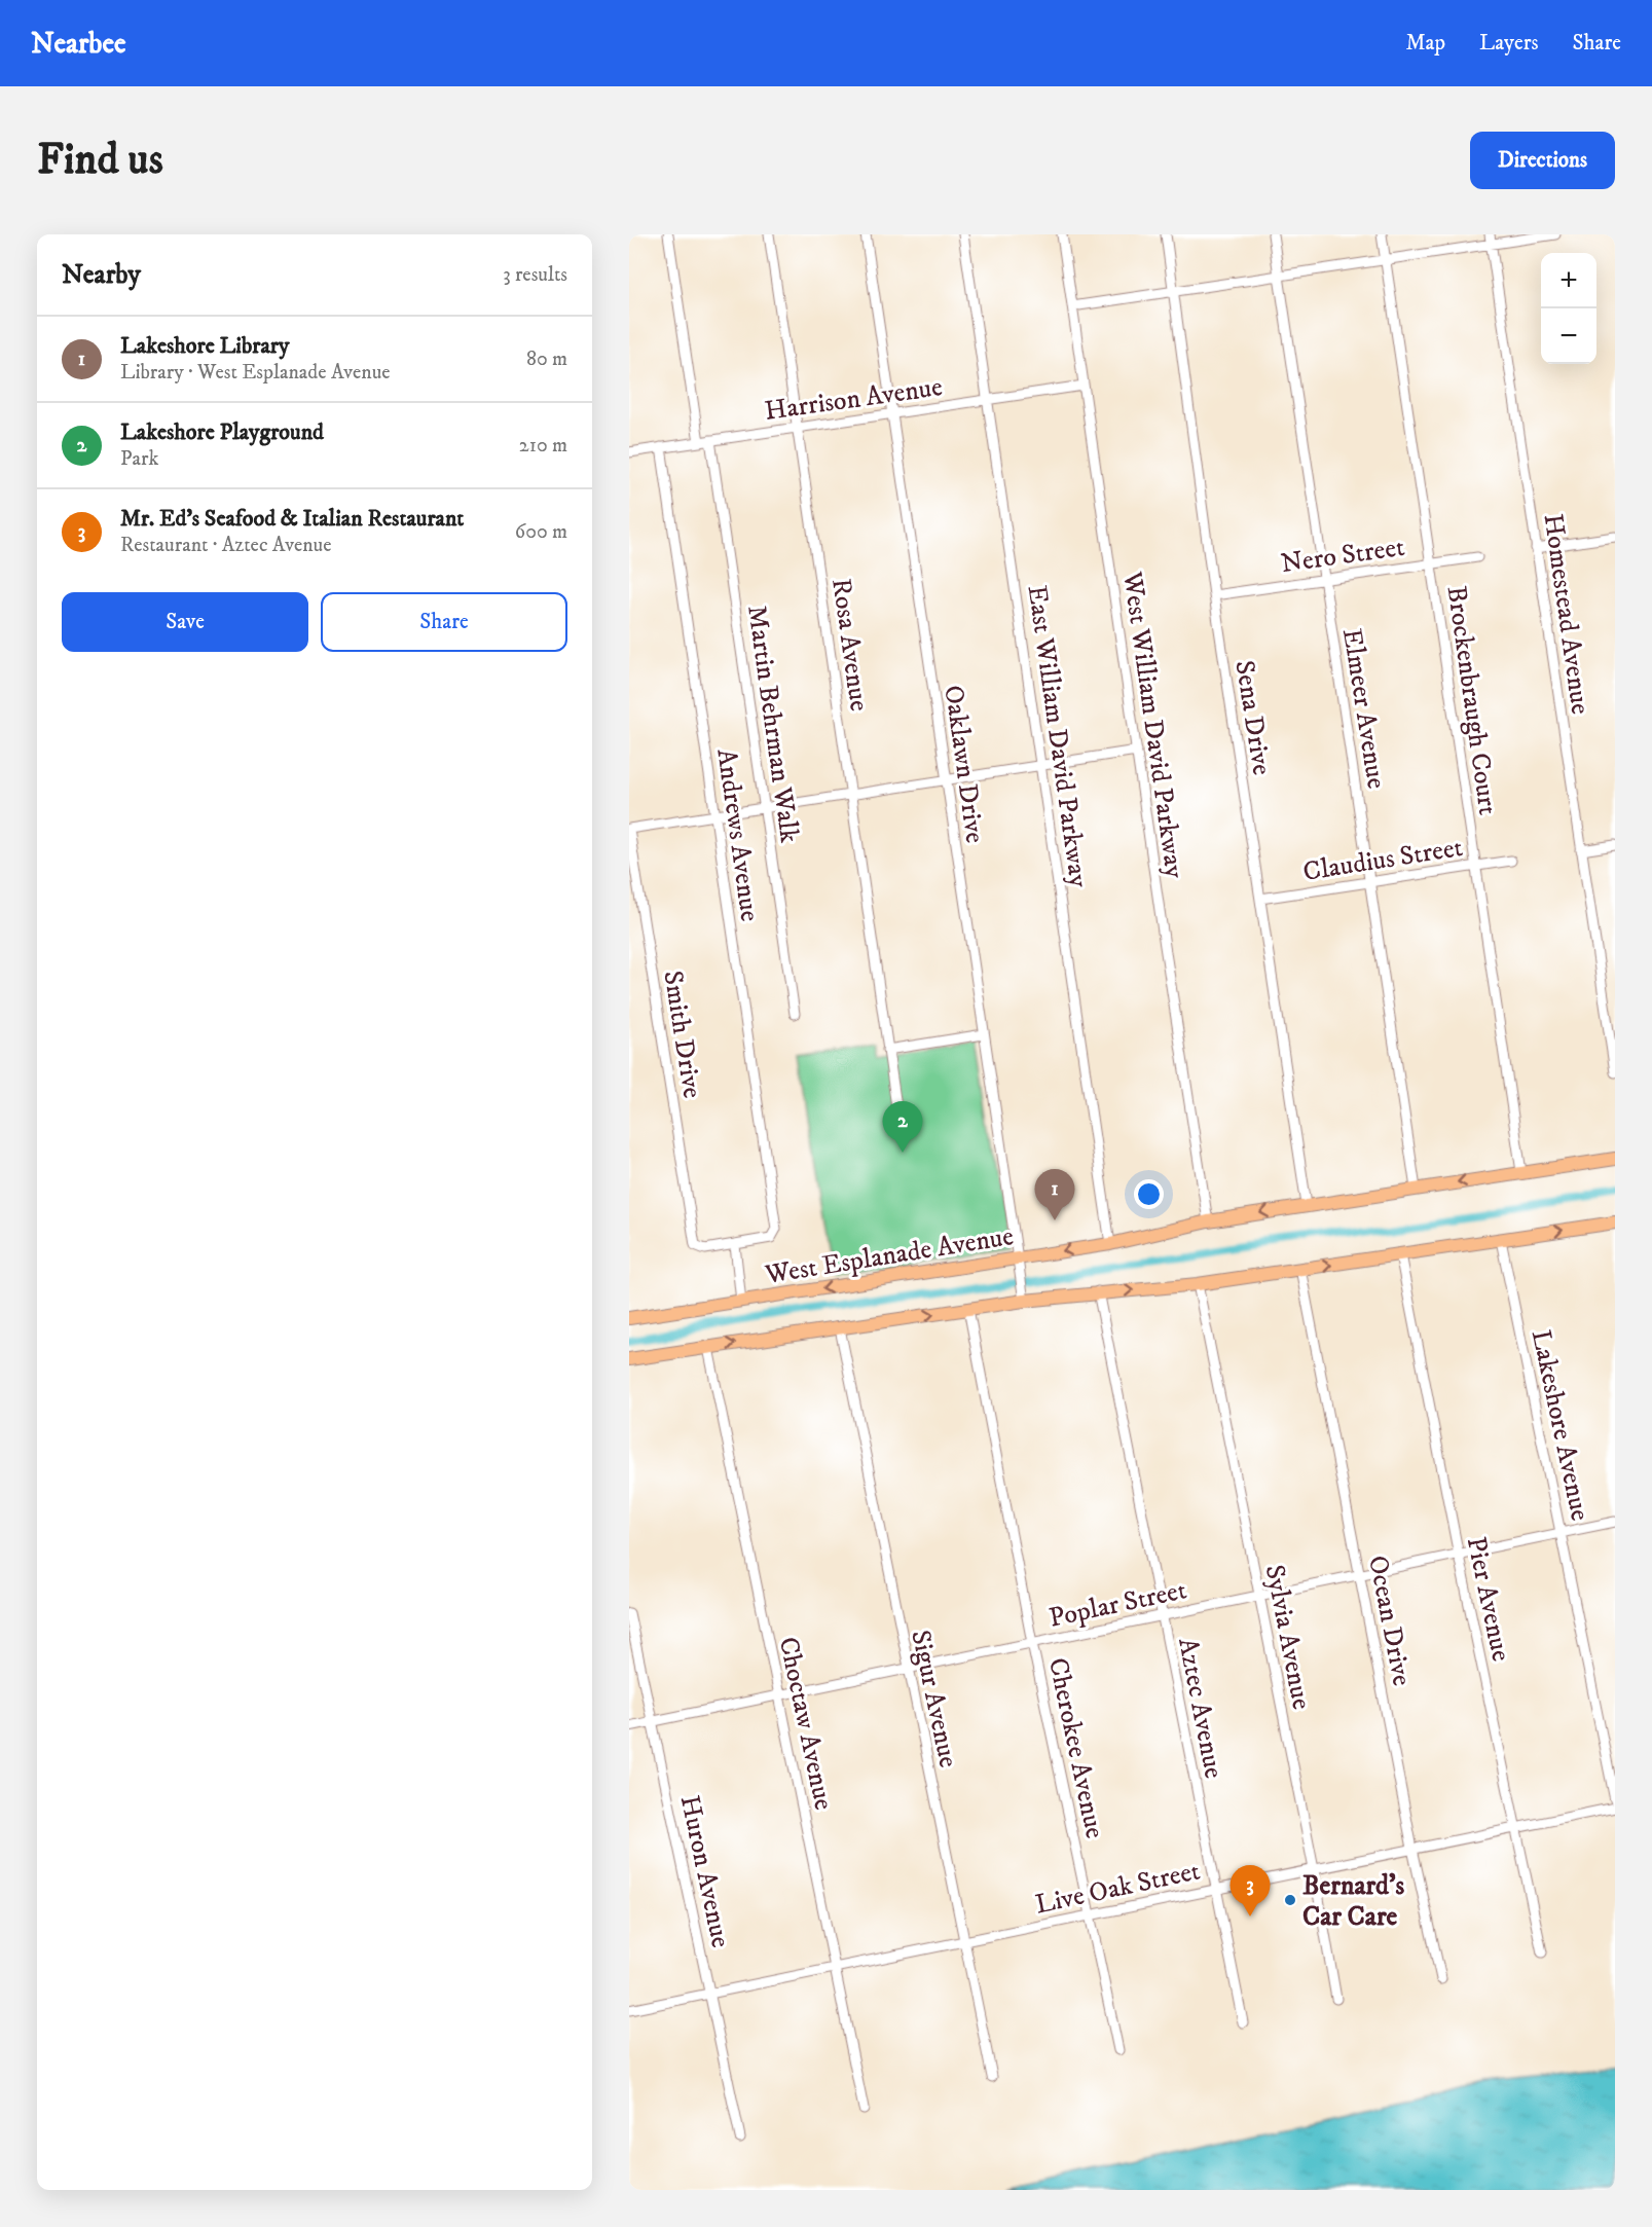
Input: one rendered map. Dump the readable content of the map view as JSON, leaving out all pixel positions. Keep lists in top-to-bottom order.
{
  "streets": {
    "main road": ["West Esplanade Avenue"],
    "street": [
      "Harrison Avenue",
      "Nero Street",
      "Homestead Avenue",
      "Rosa Avenue",
      "Brockenbraugh Court",
      "Elmeer Avenue",
      "Sena Drive",
      "Martin Behrman Walk",
      "West William David Parkway",
      "East William David Parkway",
      "Oaklawn Drive",
      "Andrews Avenue",
      "Claudius Street",
      "Smith Drive",
      "Lakeshore Avenue",
      "Pier Avenue",
      "Poplar Street",
      "Ocean Drive",
      "Sylvia Avenue",
      "Sigur Avenue",
      "Aztec Avenue",
      "Choctaw Avenue",
      "Cherokee Avenue",
      "Huron Avenue",
      "Live Oak Street"
    ]
  },
  "crossings": [
    ["Harrison Avenue", "Rosa Avenue"],
    ["Harrison Avenue", "Martin Behrman Walk"],
    ["Harrison Avenue", "West William David Parkway"],
    ["Harrison Avenue", "East William David Parkway"],
    ["Harrison Avenue", "Oaklawn Drive"],
    ["Harrison Avenue", "Andrews Avenue"],
    ["Nero Street", "Brockenbraugh Court"],
    ["Nero Street", "Elmeer Avenue"],
    ["Nero Street", "Sena Drive"],
    ["Brockenbraugh Court", "Claudius Street"],
    ["Brockenbraugh Court", "West Esplanade Avenue"],
    ["Elmeer Avenue", "Claudius Street"],
    ["Elmeer Avenue", "West Esplanade Avenue"],
    ["Sena Drive", "Claudius Street"],
    ["Sena Drive", "West Esplanade Avenue"],
    ["West William David Parkway", "West Esplanade Avenue"],
    ["East William David Parkway", "West Esplanade Avenue"],
    ["Oaklawn Drive", "West Esplanade Avenue"],
    ["Andrews Avenue", "Smith Drive"],
    ["Lakeshore Avenue", "Poplar Street"],
    ["Pier Avenue", "Poplar Street"],
    ["Pier Avenue", "Live Oak Street"],
    ["Poplar Street", "Ocean Drive"],
    ["Poplar Street", "Sylvia Avenue"],
    ["Poplar Street", "Sigur Avenue"],
    ["Poplar Street", "Aztec Avenue"],
    ["Poplar Street", "Choctaw Avenue"],
    ["Poplar Street", "Cherokee Avenue"],
    ["Poplar Street", "Huron Avenue"],
    ["Ocean Drive", "Live Oak Street"],
    ["Sylvia Avenue", "Live Oak Street"],
    ["Sigur Avenue", "Live Oak Street"],
    ["Aztec Avenue", "Live Oak Street"],
    ["Choctaw Avenue", "Live Oak Street"],
    ["Cherokee Avenue", "Live Oak Street"],
    ["Huron Avenue", "Live Oak Street"]
  ],
  "places": ["Bernard's Car Care"],
  "page": {
    "header": "Nearbee",
    "nav": ["Map", "Layers", "Share"],
    "buttons": [
      "Directions",
      ["Save", "Share"]
    ],
    "title": "Find us",
    "heading": ["Nearby", "3 results"],
    "map_buttons": ["+", "−"],
    "list": [
      {
        "mark": "1",
        "name": "Lakeshore Library",
        "note": "Library · West Esplanade Avenue",
        "value": "80 m"
      },
      {
        "mark": "2",
        "name": "Lakeshore Playground",
        "note": "Park",
        "value": "210 m"
      },
      {
        "mark": "3",
        "name": "Mr. Ed's Seafood & Italian Restaurant",
        "note": "Restaurant · Aztec Avenue",
        "value": "600 m"
      }
    ],
    "pins": ["2", "1", "3"]
  }
}
